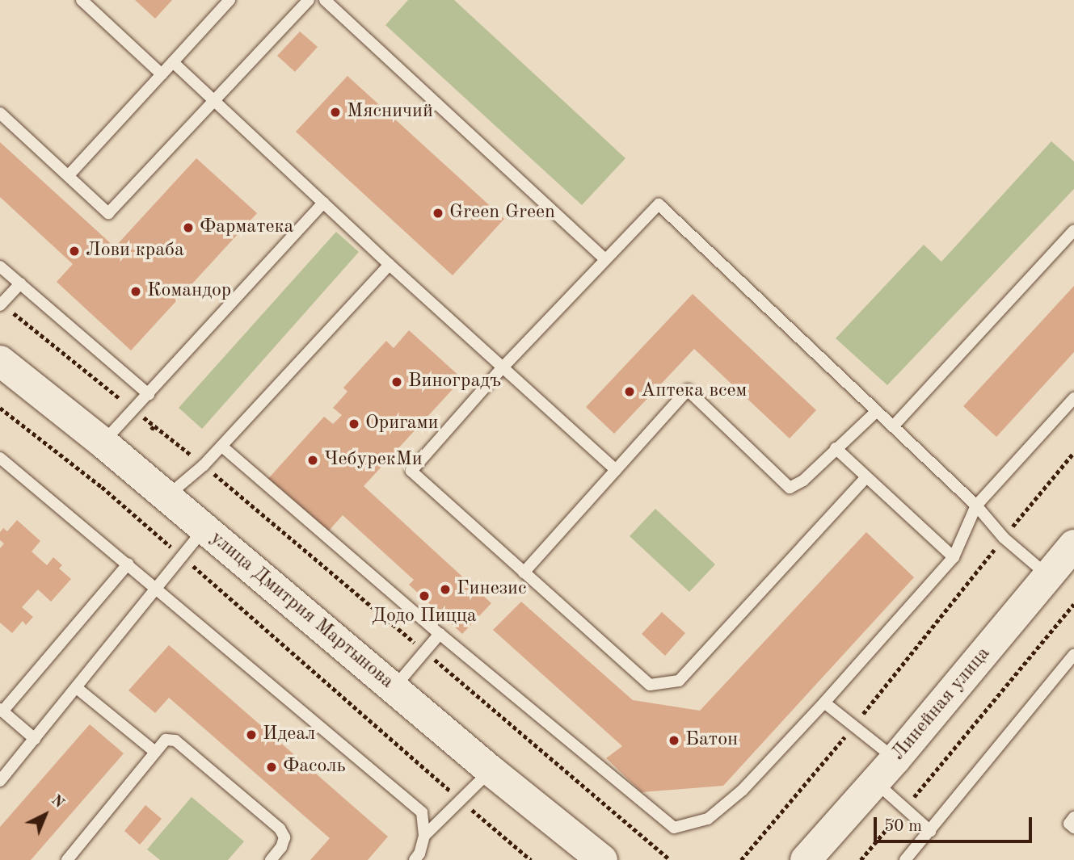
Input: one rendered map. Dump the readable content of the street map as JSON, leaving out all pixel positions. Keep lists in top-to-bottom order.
{
  "streets": {
    "street": ["улица Дмитрия Мартынова", "Линейная улица"]
  },
  "places": [
    "Мясничий",
    "Green Green",
    "Фарматека",
    "Лови краба",
    "Командор",
    "Виноградъ",
    "Аптека всем",
    "Оригами",
    "ЧебурекМи",
    "Гинезис",
    "Додо Пицца",
    "Идеал",
    "Батон",
    "Фасоль"
  ],
  "scale_bar": "50 m",
  "north": "top right"
}
